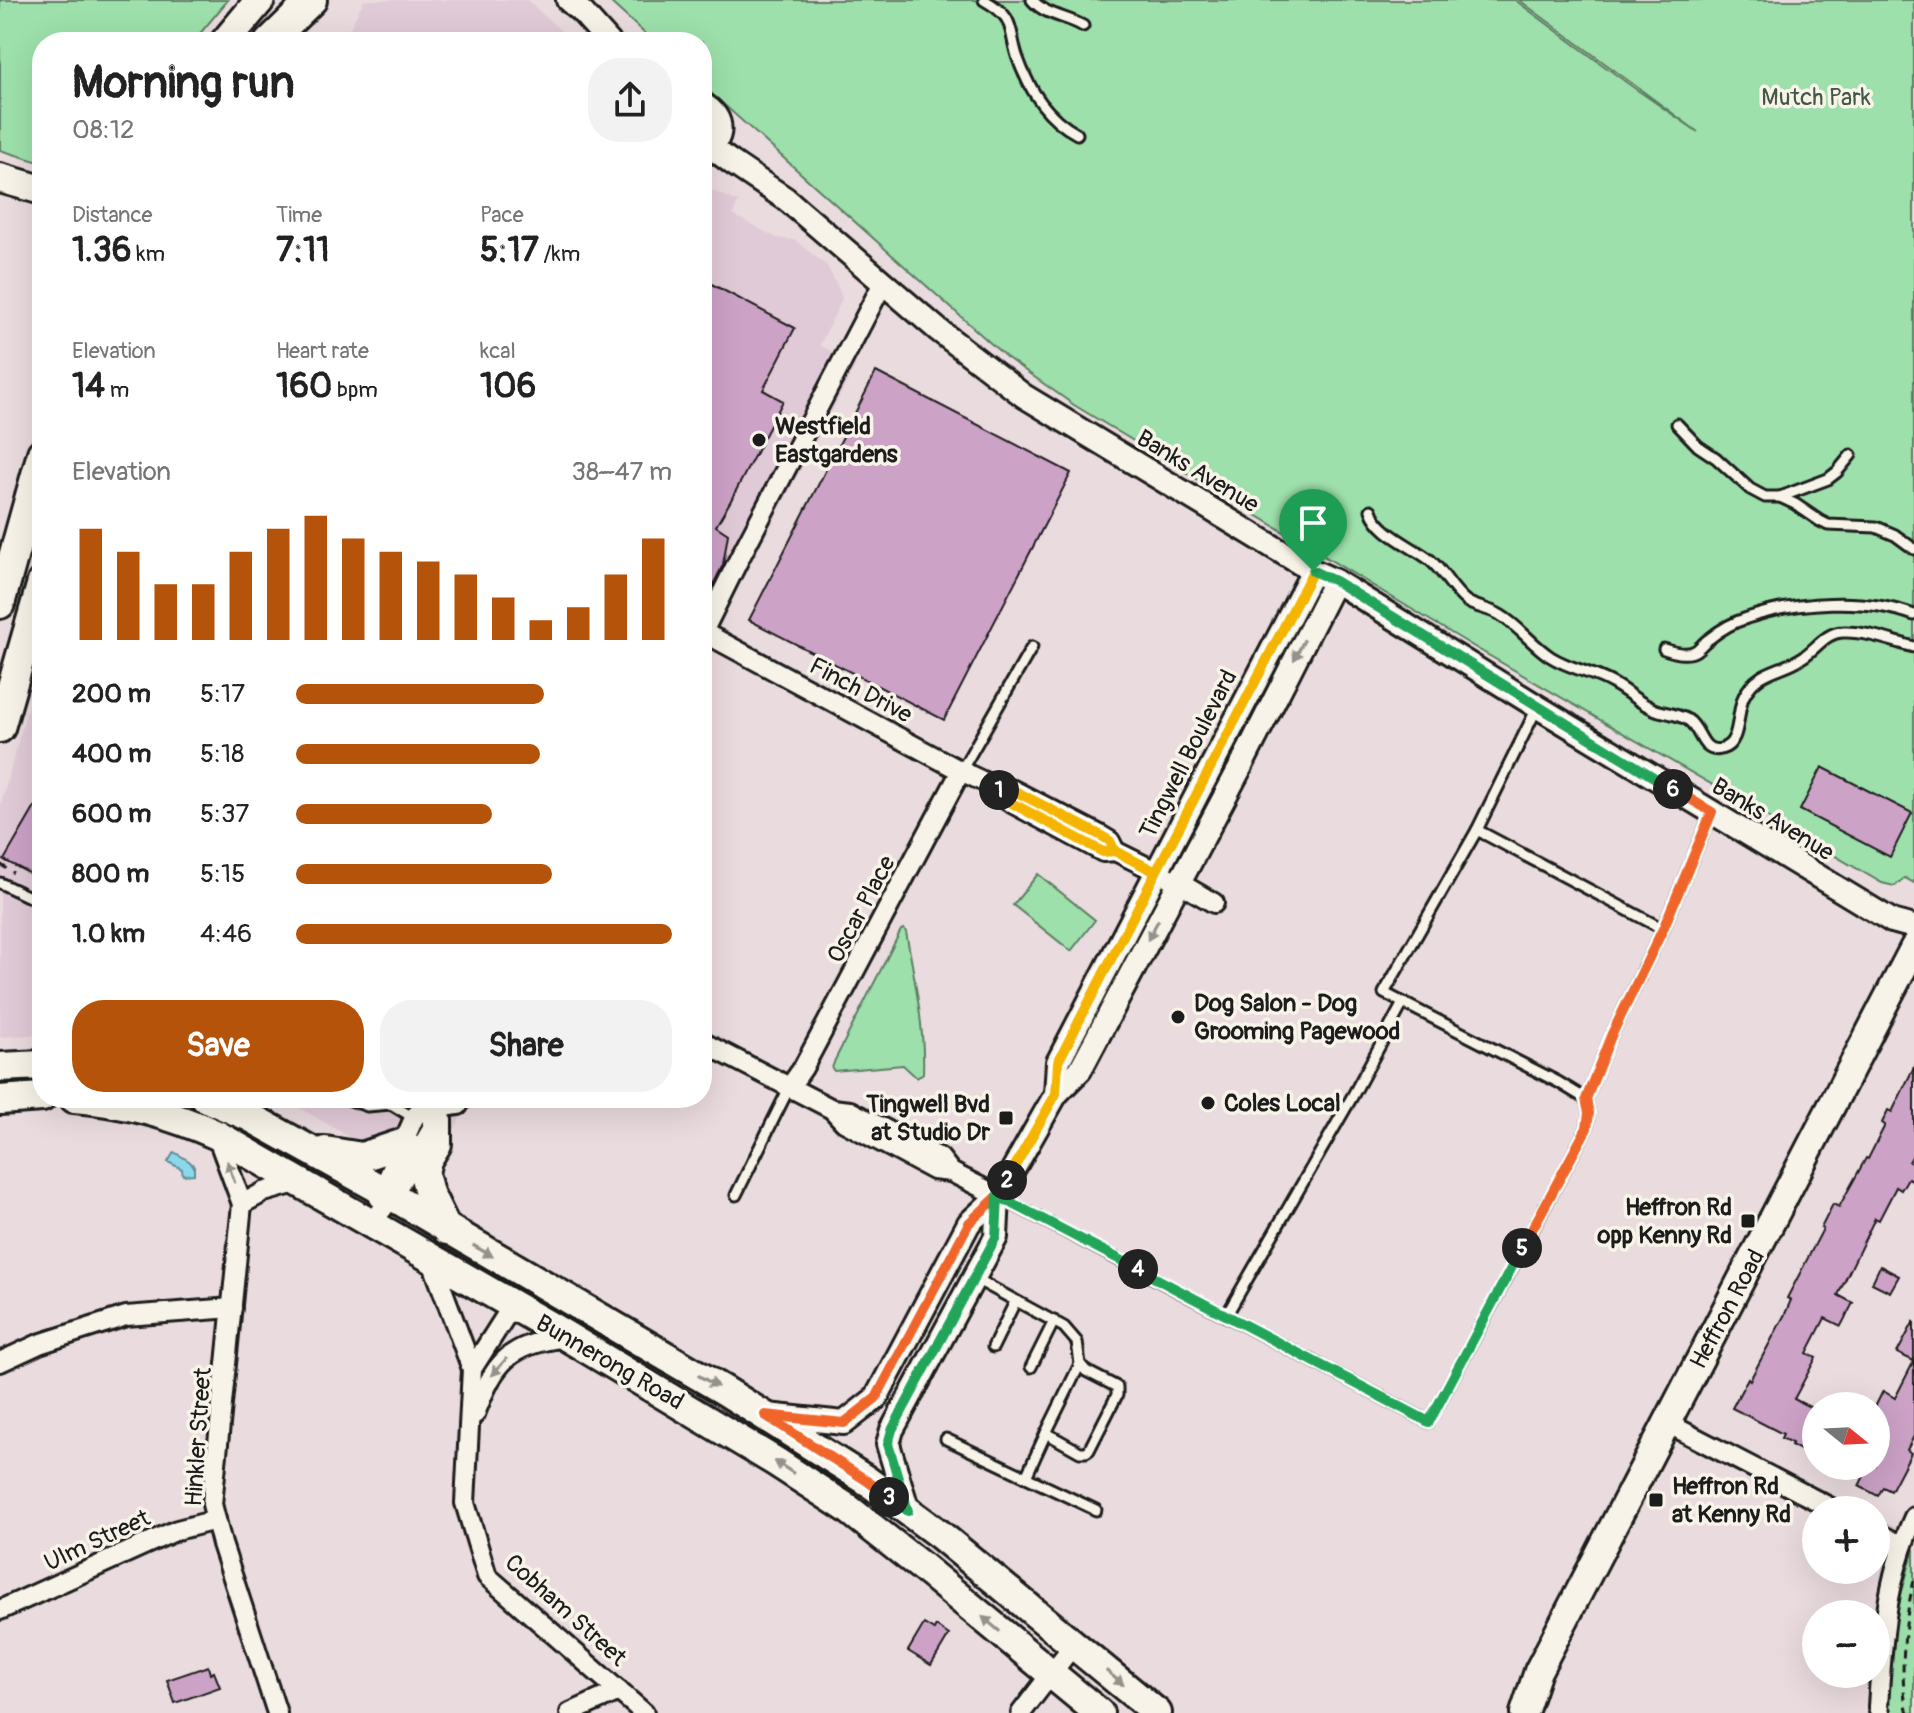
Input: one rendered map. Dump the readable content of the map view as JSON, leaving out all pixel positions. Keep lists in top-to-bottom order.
{
  "streets": {
    "main road": ["Heffron Road", "Bunnerong Road"],
    "street": [
      "Banks Avenue",
      "Finch Drive",
      "Tingwell Boulevard",
      "Oscar Place",
      "Hinkler Street",
      "Ulm Street",
      "Cobham Street"
    ]
  },
  "crossings": [
    ["Banks Avenue", "Tingwell Boulevard"],
    ["Banks Avenue", "Heffron Road"],
    ["Finch Drive", "Tingwell Boulevard"],
    ["Finch Drive", "Oscar Place"],
    ["Tingwell Boulevard", "Bunnerong Road"],
    ["Bunnerong Road", "Hinkler Street"],
    ["Bunnerong Road", "Cobham Street"],
    ["Hinkler Street", "Ulm Street"]
  ],
  "parks": ["Mutch Park"],
  "places": {
    "other": ["Westfield Eastgardens", "Dog Salon - Dog Grooming Pagewood", "Coles Local"],
    "transit": ["Tingwell Bvd at Studio Dr", "Heffron Rd opp Kenny Rd", "Heffron Rd at Kenny Rd"]
  },
  "north": "right",
  "page": {
    "heading": ["Morning run", "08:12"],
    "stats": [
      ["Distance", "1.36 km"],
      ["Time", "7:11"],
      ["Pace", "5:17 /km"],
      ["Elevation", "14 m"],
      ["Heart rate", "160 bpm"],
      ["kcal", "106"]
    ],
    "chart": ["Elevation", "38–47 m"],
    "list": [
      {
        "name": "200 m",
        "note": "5:17"
      },
      {
        "name": "400 m",
        "note": "5:18"
      },
      {
        "name": "600 m",
        "note": "5:37"
      },
      {
        "name": "800 m",
        "note": "5:15"
      },
      {
        "name": "1.0 km",
        "note": "4:46"
      }
    ],
    "pins": [
      "6",
      "1",
      "2",
      "5",
      "4",
      "3"
    ],
    "buttons": ["Save", "Share"],
    "map_buttons": ["+", "−"]
  }
}
